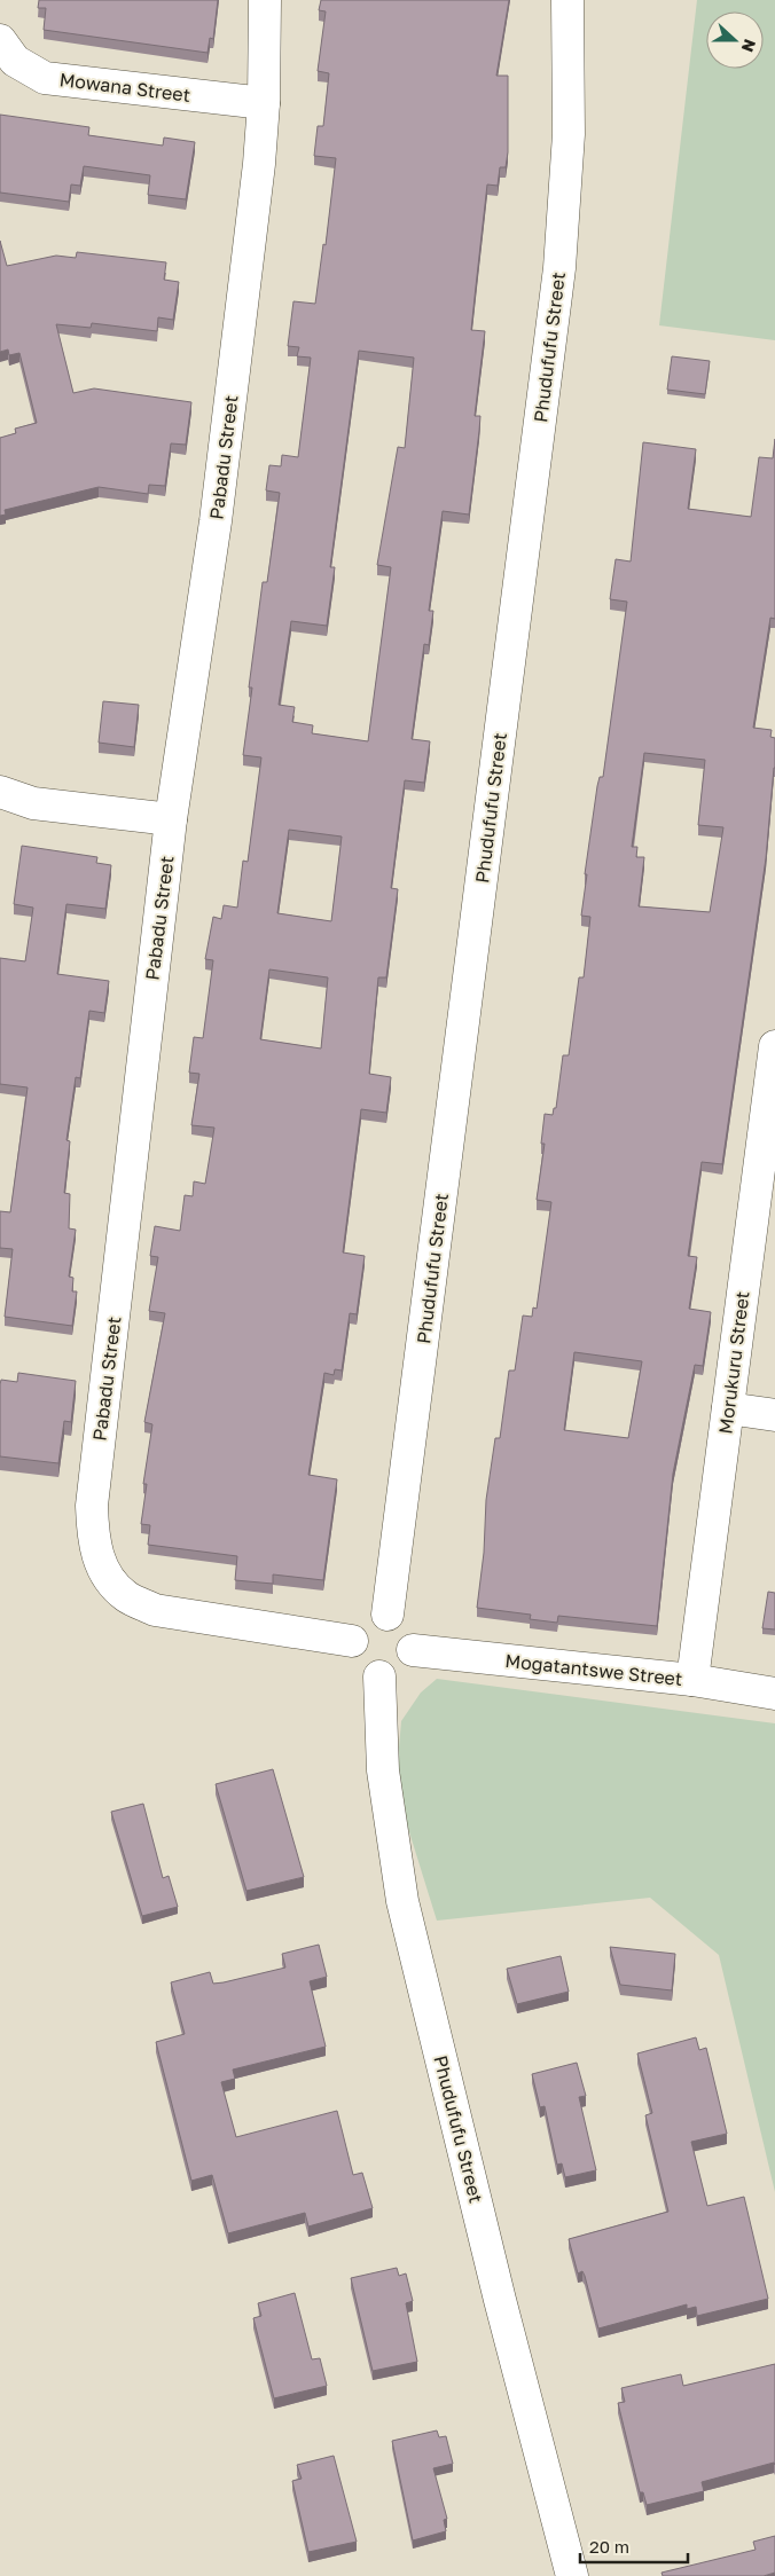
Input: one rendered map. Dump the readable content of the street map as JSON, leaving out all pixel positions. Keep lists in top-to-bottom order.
{
  "streets": {
    "street": [
      "Mowana Street",
      "Phudufufu Street",
      "Pabadu Street",
      "Morukuru Street",
      "Mogatantswe Street"
    ]
  },
  "crossings": [
    ["Mowana Street", "Pabadu Street"],
    ["Phudufufu Street", "Pabadu Street"],
    ["Phudufufu Street", "Mogatantswe Street"],
    ["Pabadu Street", "Mogatantswe Street"],
    ["Morukuru Street", "Mogatantswe Street"]
  ],
  "scale_bar": "20 m",
  "north": "right"
}
